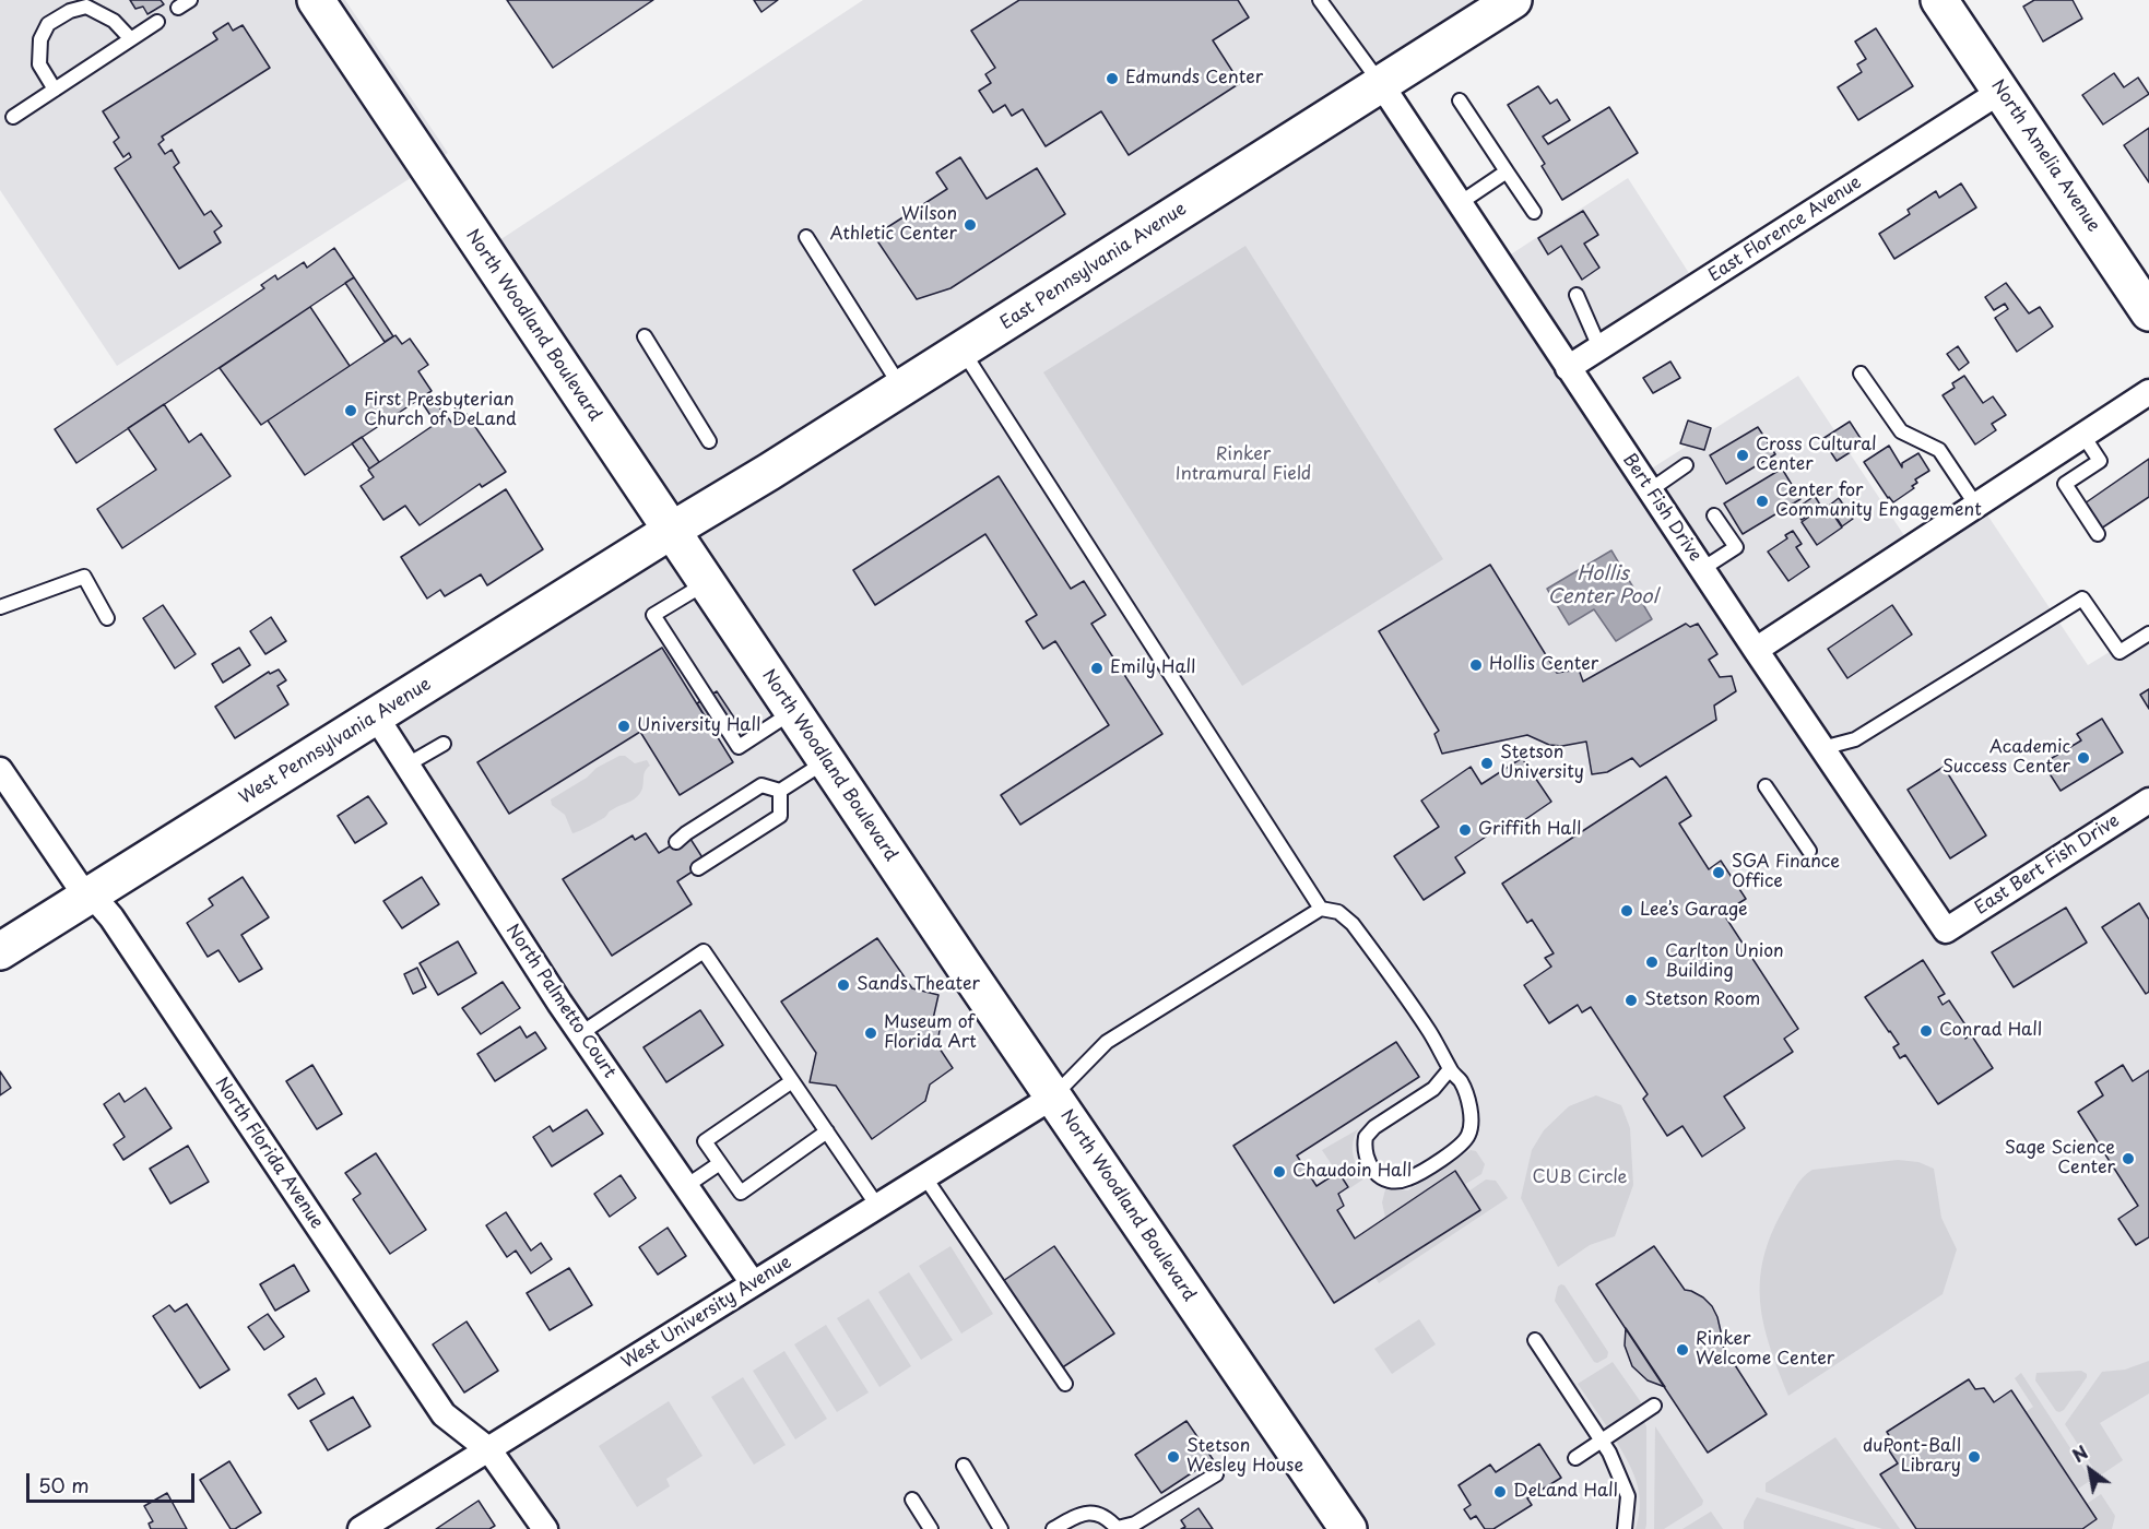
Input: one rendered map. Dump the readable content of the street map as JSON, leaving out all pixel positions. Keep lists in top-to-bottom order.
{
  "streets": {
    "main road": [
      "North Amelia Avenue",
      "East Pennsylvania Avenue",
      "North Woodland Boulevard",
      "West Pennsylvania Avenue"
    ],
    "street": [
      "East Florence Avenue",
      "Bert Fish Drive",
      "East Bert Fish Drive",
      "North Palmetto Court",
      "North Florida Avenue",
      "West University Avenue"
    ]
  },
  "crossings": [
    ["North Amelia Avenue", "East Florence Avenue"],
    ["East Florence Avenue", "Bert Fish Drive"],
    ["East Pennsylvania Avenue", "North Woodland Boulevard"],
    ["East Pennsylvania Avenue", "Bert Fish Drive"],
    ["East Pennsylvania Avenue", "West Pennsylvania Avenue"],
    ["North Woodland Boulevard", "West Pennsylvania Avenue"],
    ["North Woodland Boulevard", "West University Avenue"],
    ["Bert Fish Drive", "East Bert Fish Drive"],
    ["West Pennsylvania Avenue", "North Palmetto Court"],
    ["West Pennsylvania Avenue", "North Florida Avenue"],
    ["North Palmetto Court", "West University Avenue"],
    ["North Florida Avenue", "West University Avenue"]
  ],
  "water": ["Hollis Center Pool"],
  "parks": ["Rinker Intramural Field", "CUB Circle"],
  "places": [
    "Edmunds Center",
    "Wilson Athletic Center",
    "First Presbyterian Church of DeLand",
    "Cross Cultural Center",
    "Center for Community Engagement",
    "Hollis Center",
    "Emily Hall",
    "University Hall",
    "Academic Success Center",
    "Stetson University",
    "Griffith Hall",
    "SGA Finance Office",
    "Lee’s Garage",
    "Carlton Union Building",
    "Sands Theater",
    "Stetson Room",
    "Conrad Hall",
    "Museum of Florida Art",
    "Sage Science Center",
    "Chaudoin Hall",
    "Rinker Welcome Center",
    "Stetson Wesley House",
    "duPont-Ball Library",
    "DeLand Hall"
  ],
  "scale_bar": "50 m",
  "north": "top left"
}
